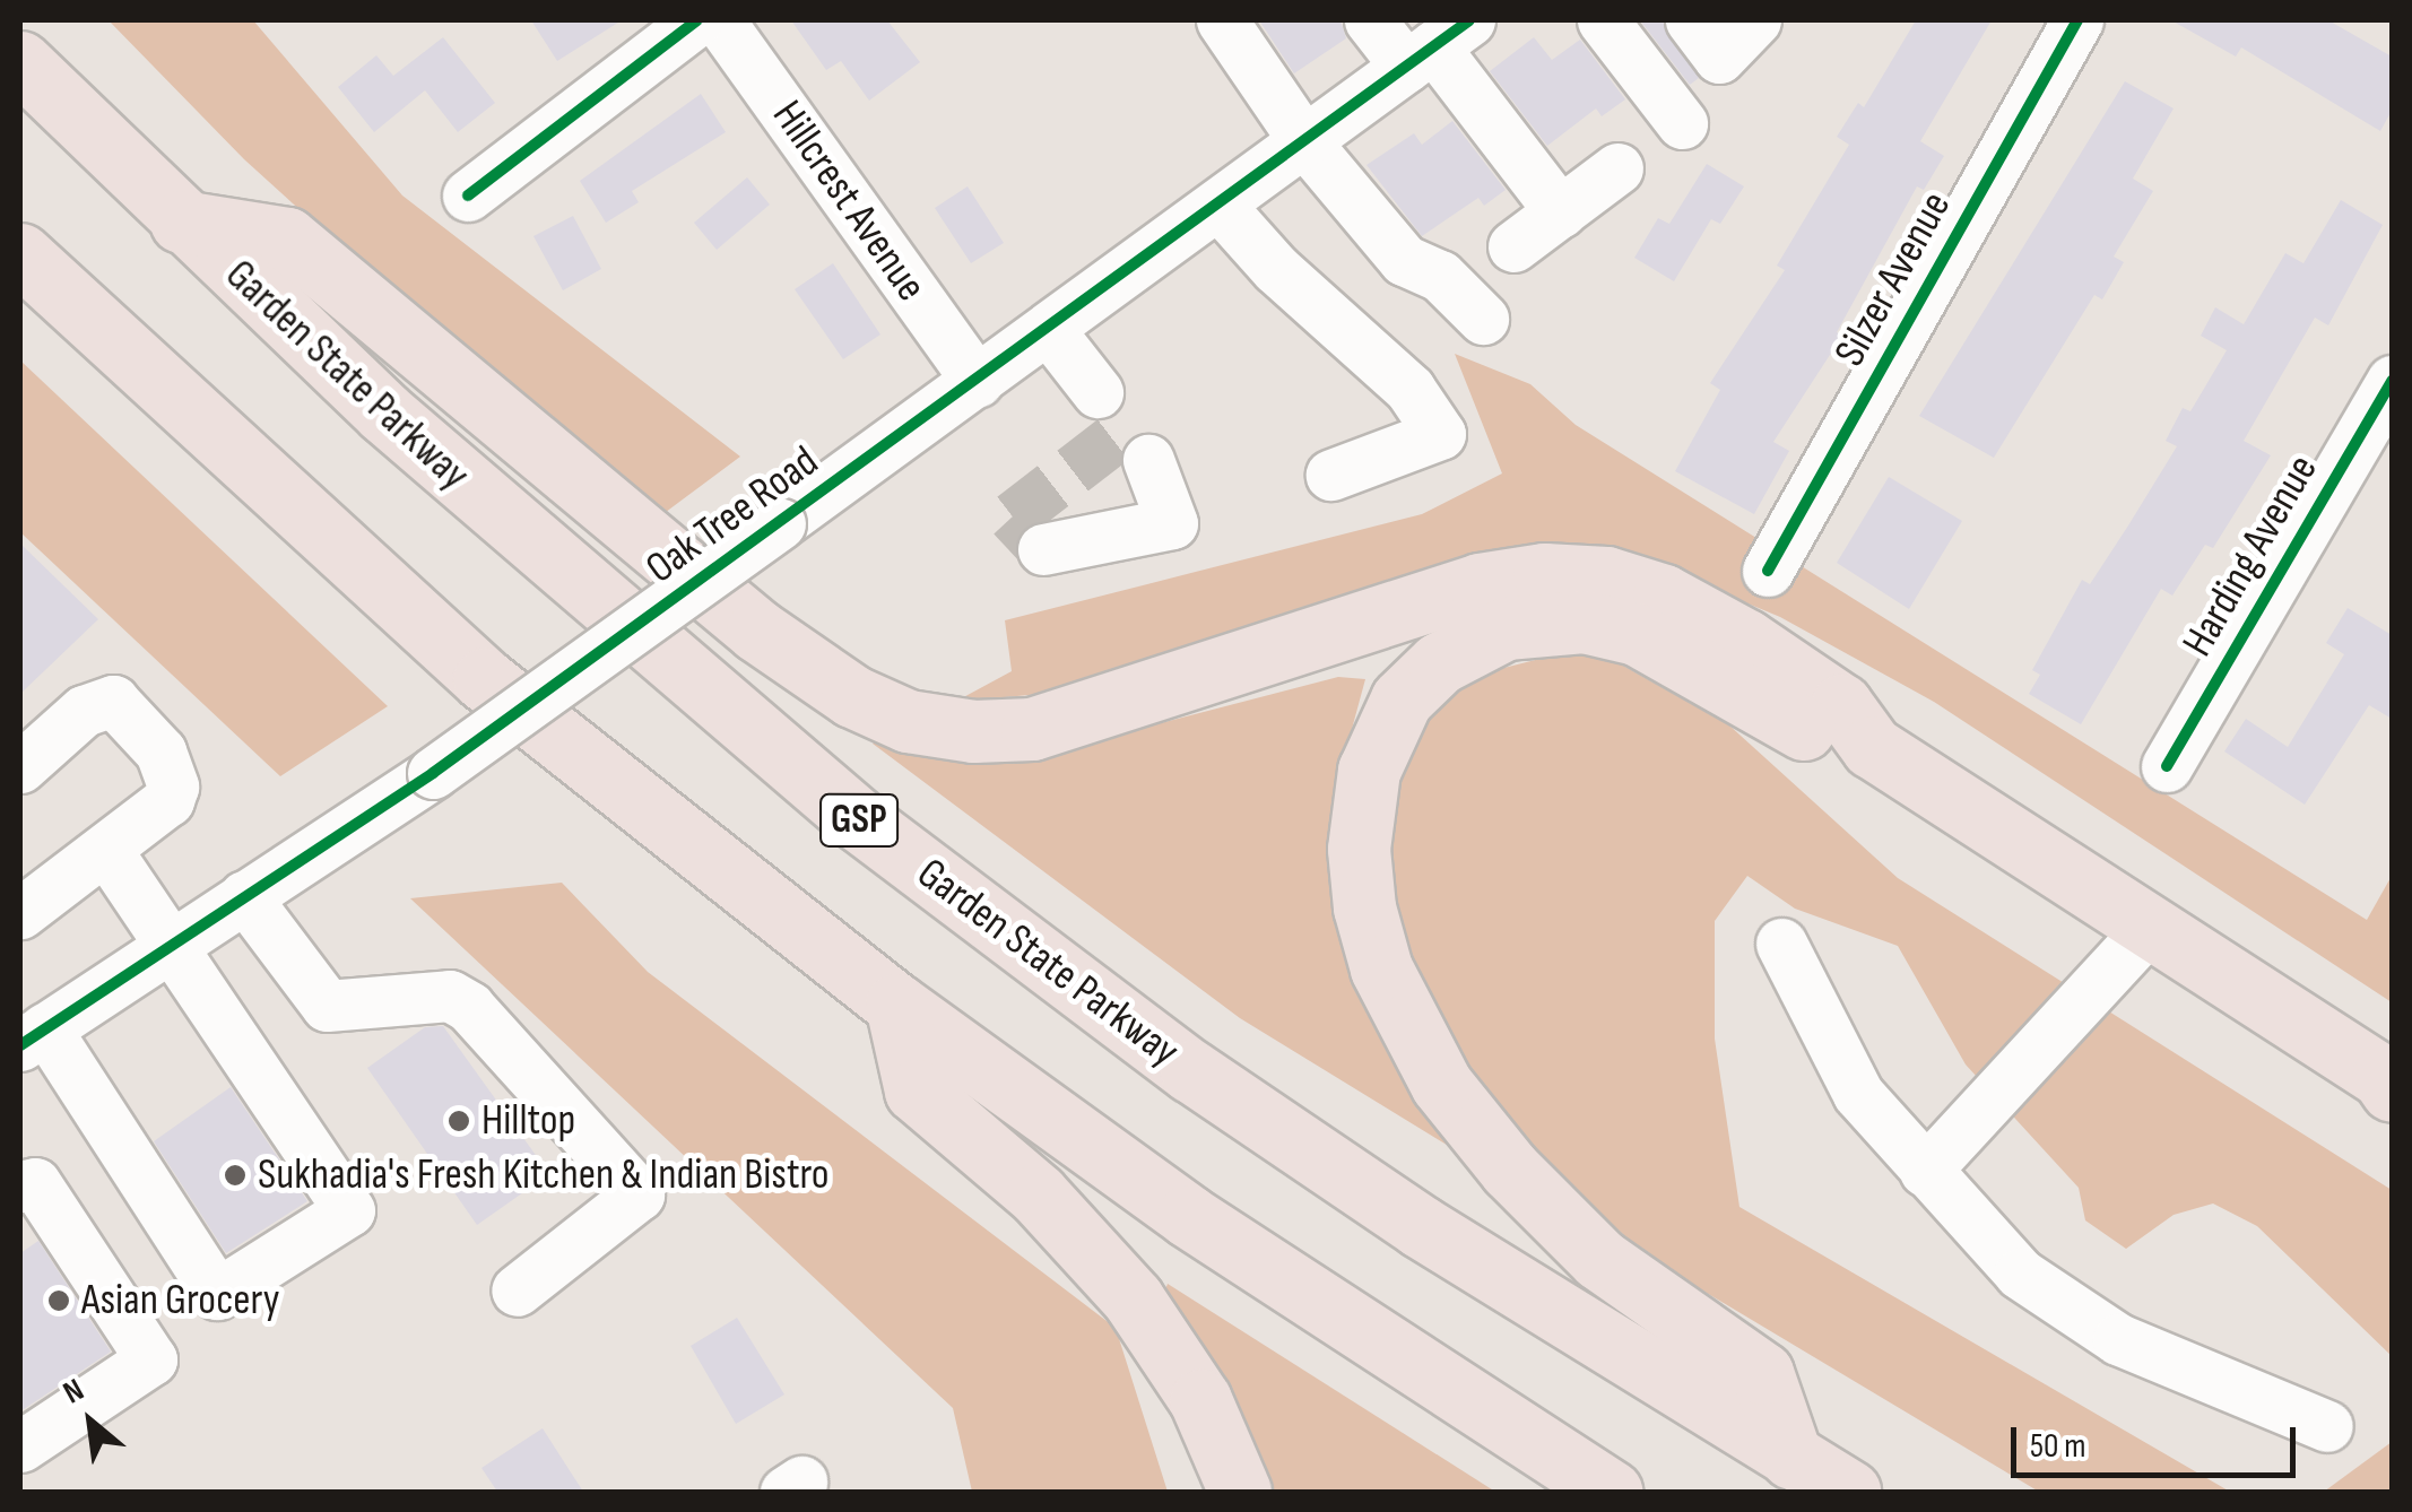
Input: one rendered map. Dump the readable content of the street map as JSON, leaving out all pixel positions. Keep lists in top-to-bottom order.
{
  "streets": {
    "highway": ["Garden State Parkway", "GSP"],
    "street": [
      "Hillcrest Avenue",
      "Silzer Avenue",
      "Oak Tree Road",
      "Harding Avenue"
    ]
  },
  "crossings": [
    ["Hillcrest Avenue", "Oak Tree Road"]
  ],
  "places": ["Hilltop", "Sukhadia's Fresh Kitchen & Indian Bistro", "Asian Grocery"],
  "scale_bar": "50 m",
  "north": "top left"
}
